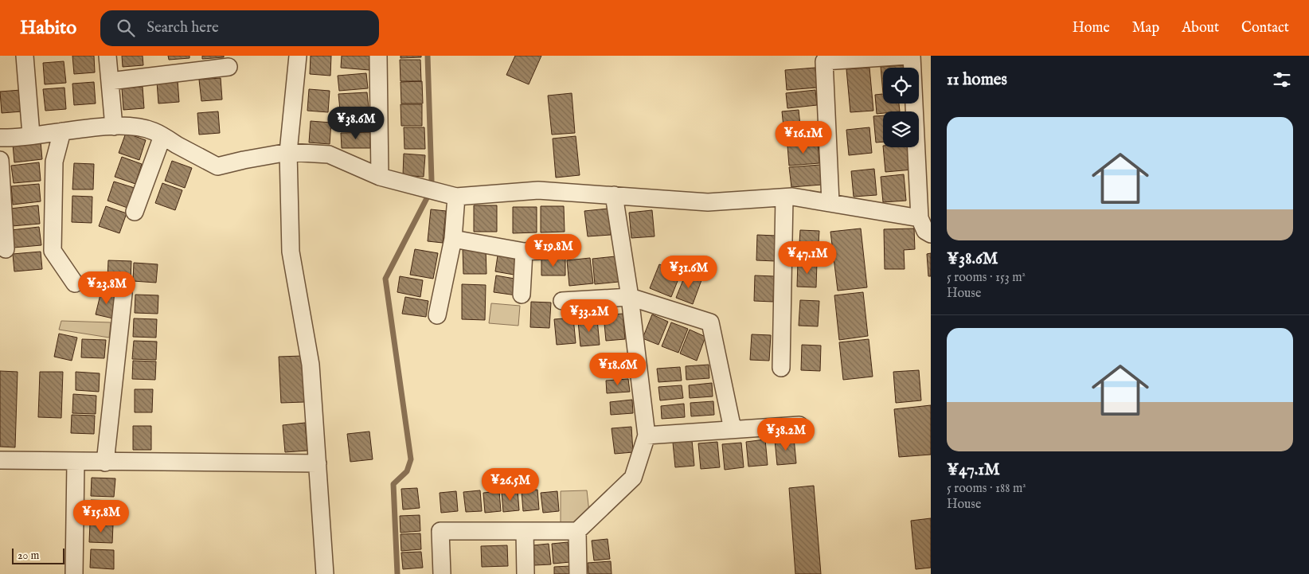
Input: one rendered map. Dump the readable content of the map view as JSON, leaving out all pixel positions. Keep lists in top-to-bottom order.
{
  "scale_bar": "20 m",
  "page": {
    "header": "Habito",
    "search": "Search here",
    "nav": [
      "Home",
      "Map",
      "About",
      "Contact"
    ],
    "heading": "11 homes",
    "list": [
      {
        "name": "¥38.6M",
        "note": "5 rooms · 153 m² · House"
      },
      {
        "name": "¥47.1M",
        "note": "5 rooms · 188 m² · House"
      }
    ],
    "price": [
      "¥38.6M",
      "¥16.1M",
      "¥19.8M",
      "¥47.1M",
      "¥31.6M",
      "¥23.8M",
      "¥33.2M",
      "¥18.6M",
      "¥38.2M",
      "¥26.5M",
      "¥15.8M"
    ],
    "scale": "20 m"
  }
}
